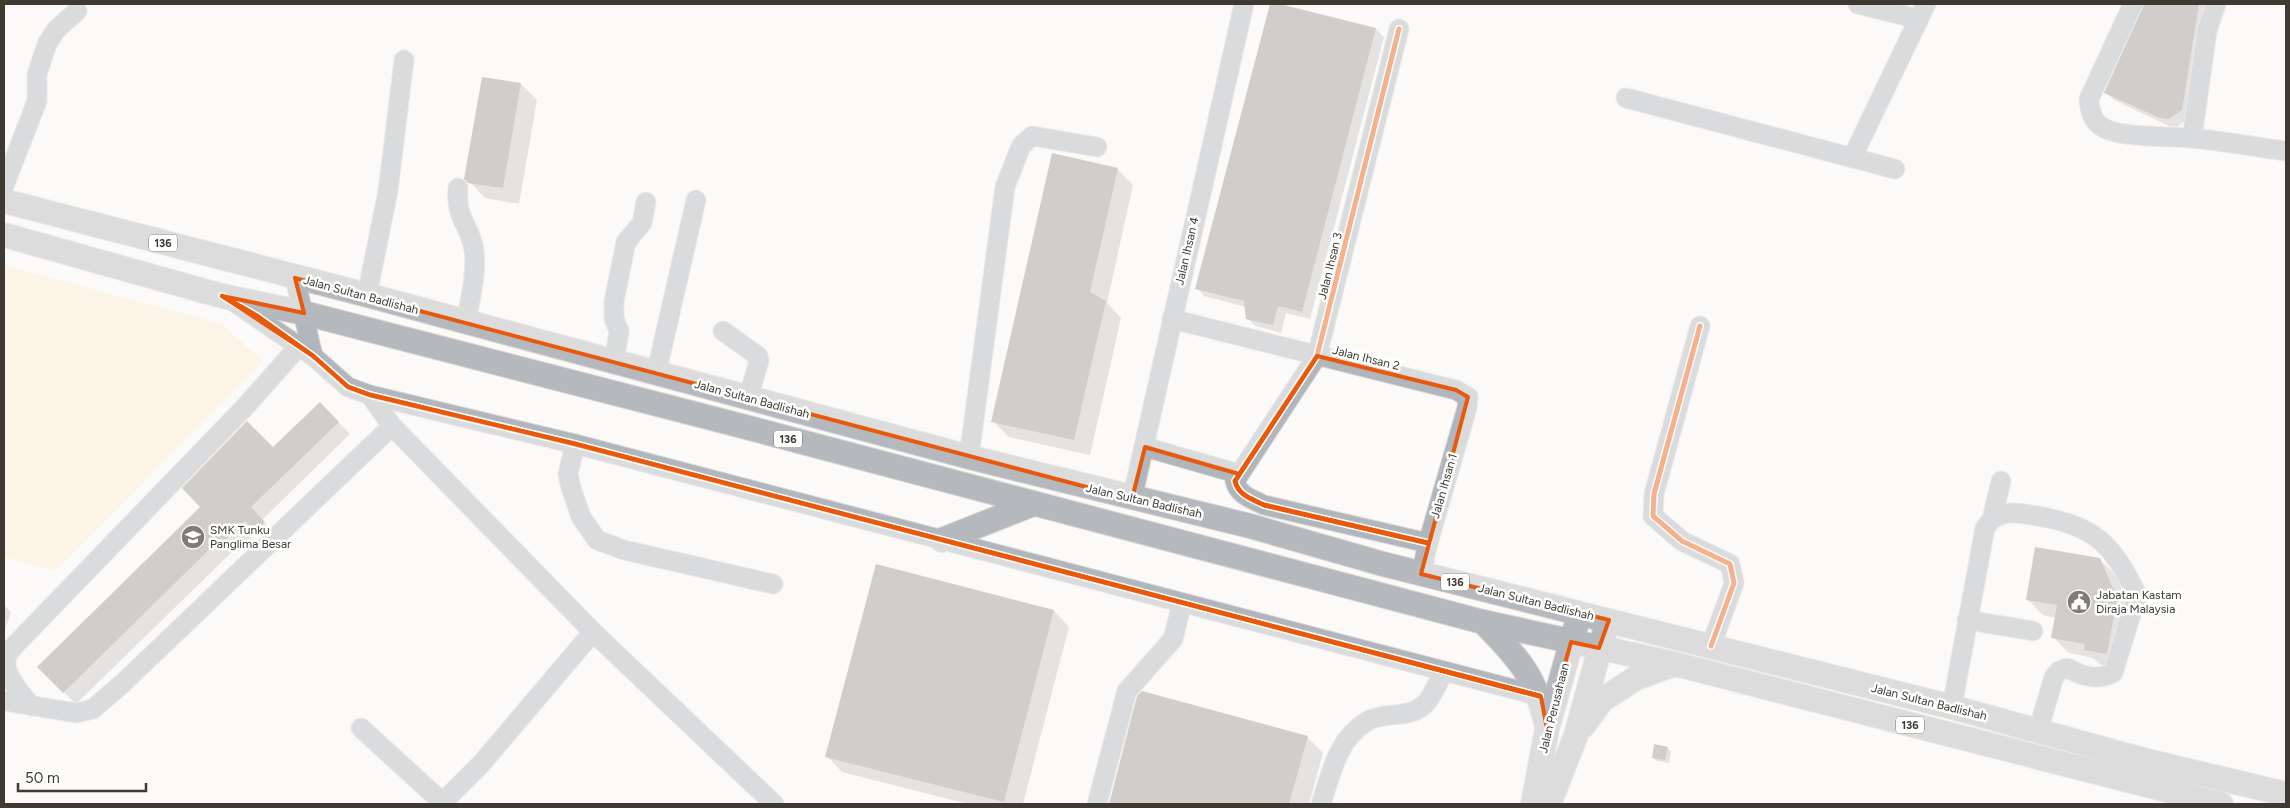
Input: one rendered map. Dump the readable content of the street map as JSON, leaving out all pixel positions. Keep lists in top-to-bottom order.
{
  "streets": {
    "main road": ["136", "Jalan Sultan Badlishah", "Jalan Perusahaan"],
    "street": [
      "Jalan Ihsan 4",
      "Jalan Ihsan 3",
      "Jalan Ihsan 2",
      "Jalan Ihsan 1"
    ]
  },
  "crossings": [
    ["136", "Jalan Perusahaan"],
    ["Jalan Ihsan 4", "Jalan Sultan Badlishah"],
    ["Jalan Ihsan 4", "Jalan Ihsan 2"],
    ["Jalan Ihsan 3", "Jalan Ihsan 2"],
    ["Jalan Sultan Badlishah", "Jalan Ihsan 1"],
    ["Jalan Sultan Badlishah", "Jalan Perusahaan"],
    ["Jalan Ihsan 2", "Jalan Ihsan 1"]
  ],
  "places": {
    "school or university": ["SMK Tunku Panglima Besar"],
    "public building": ["Jabatan Kastam Diraja Malaysia"]
  },
  "scale_bar": "50 m"
}
